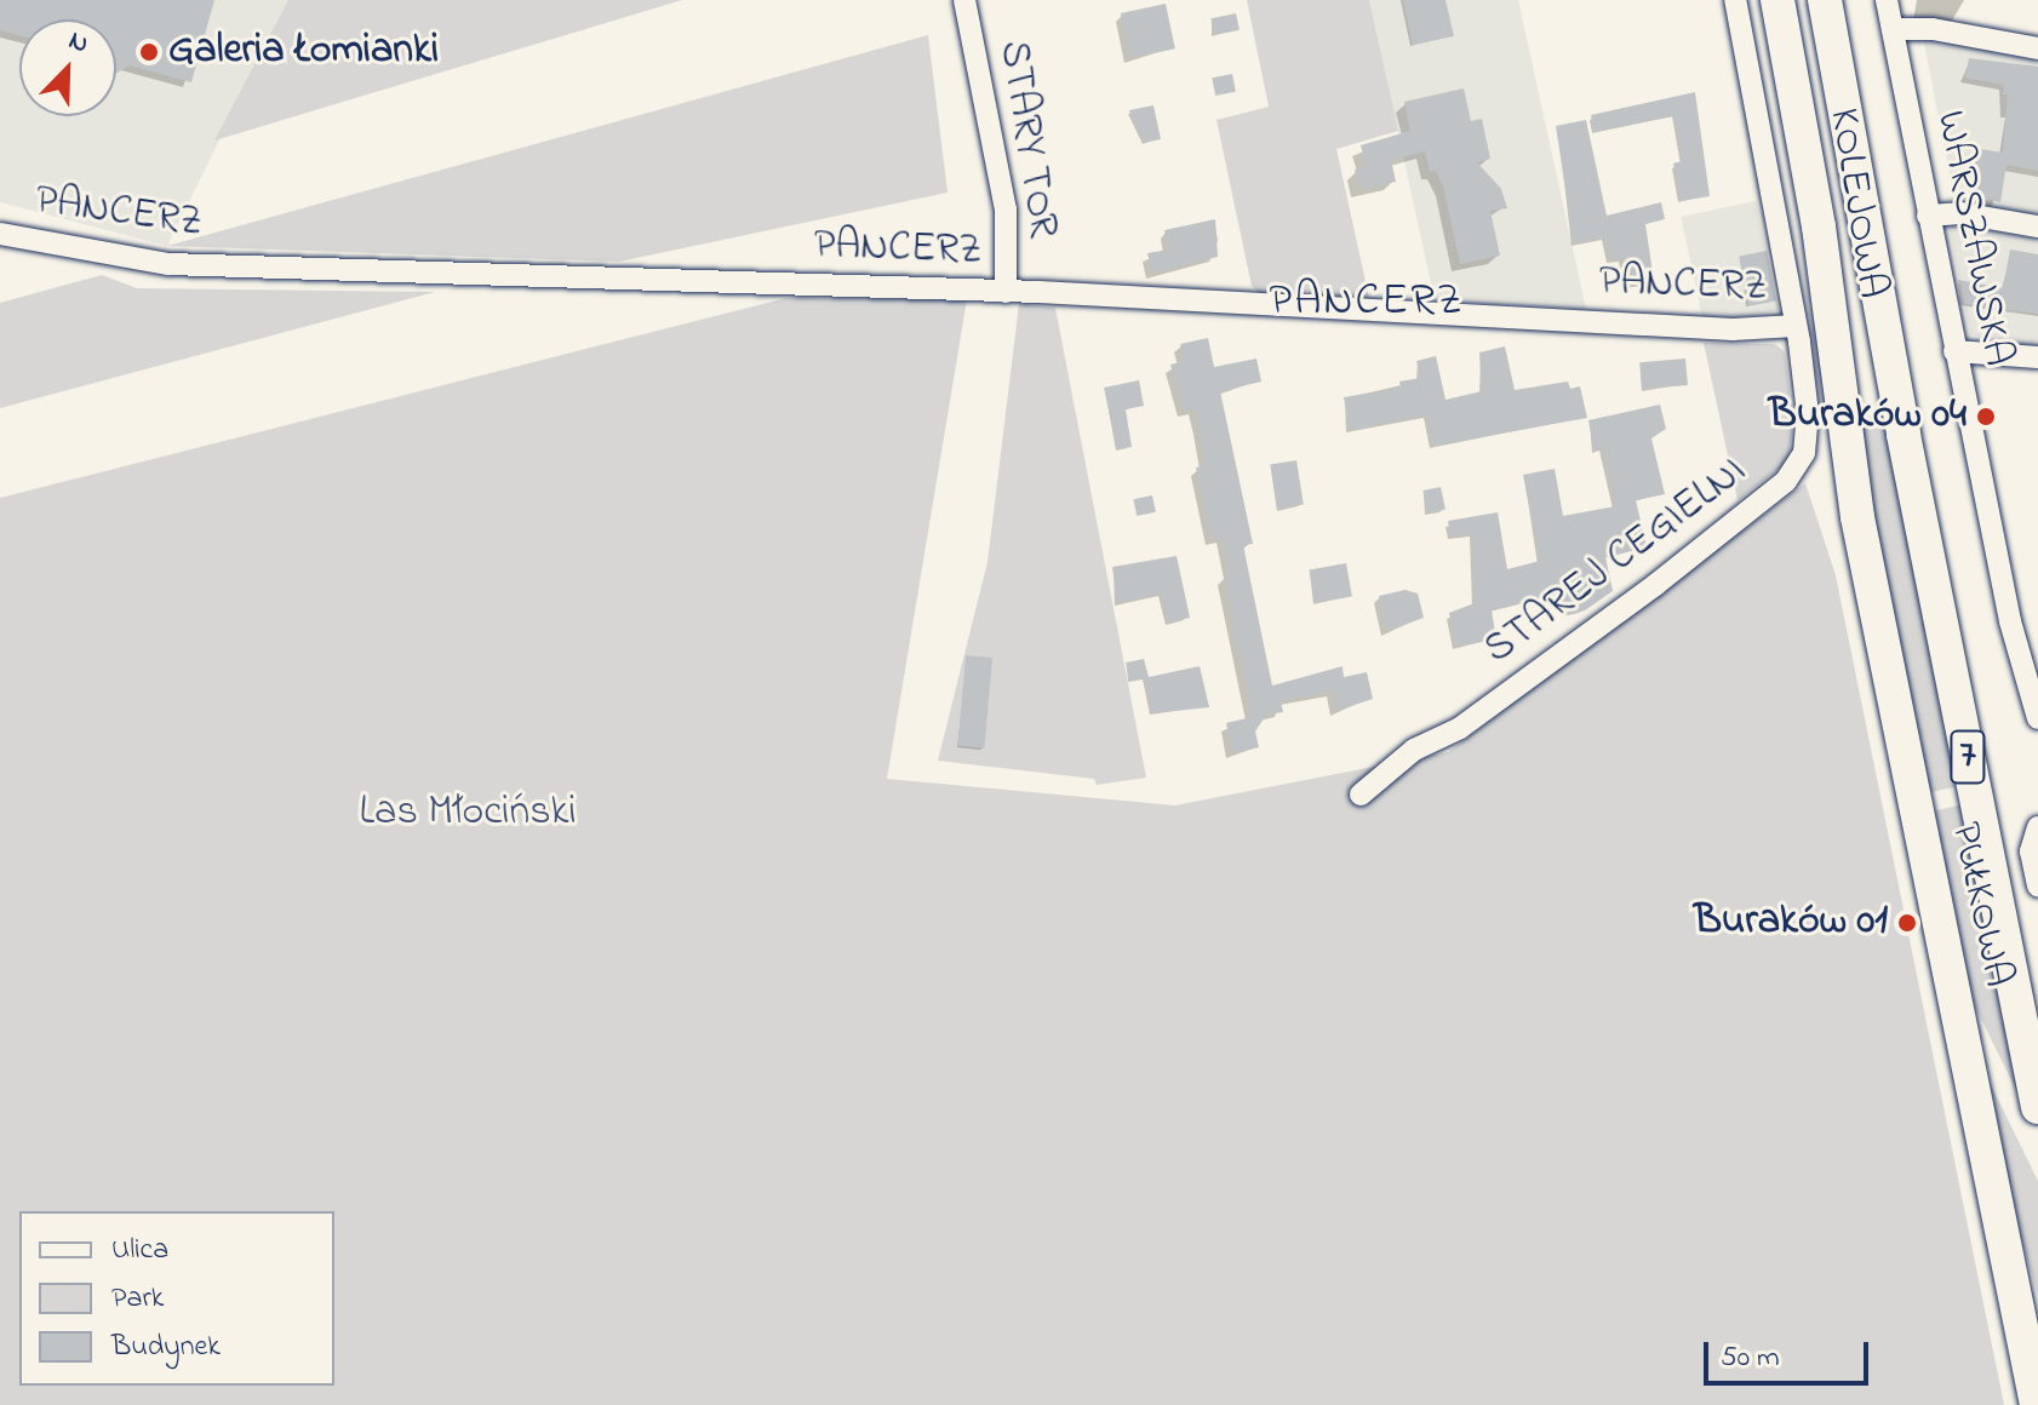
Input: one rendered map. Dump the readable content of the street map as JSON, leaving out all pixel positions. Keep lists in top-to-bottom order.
{
  "streets": {
    "highway": ["KOLEJOWA", "7", "PUŁKOWA"],
    "street": [
      "STARY TOR",
      "PANCERZ",
      "WARSZAWSKA",
      "STAREJ CEGIELNI"
    ]
  },
  "crossings": [
    ["STARY TOR", "PANCERZ"],
    ["KOLEJOWA", "PUŁKOWA"],
    ["PANCERZ", "STAREJ CEGIELNI"]
  ],
  "districts": ["PANCERZ"],
  "parks": ["Las Młociński"],
  "places": ["Galeria Łomianki", "Buraków 04", "Buraków 01"],
  "legend": ["Ulica", "Park", "Budynek"],
  "scale_bar": "50 m",
  "north": "top right"
}
